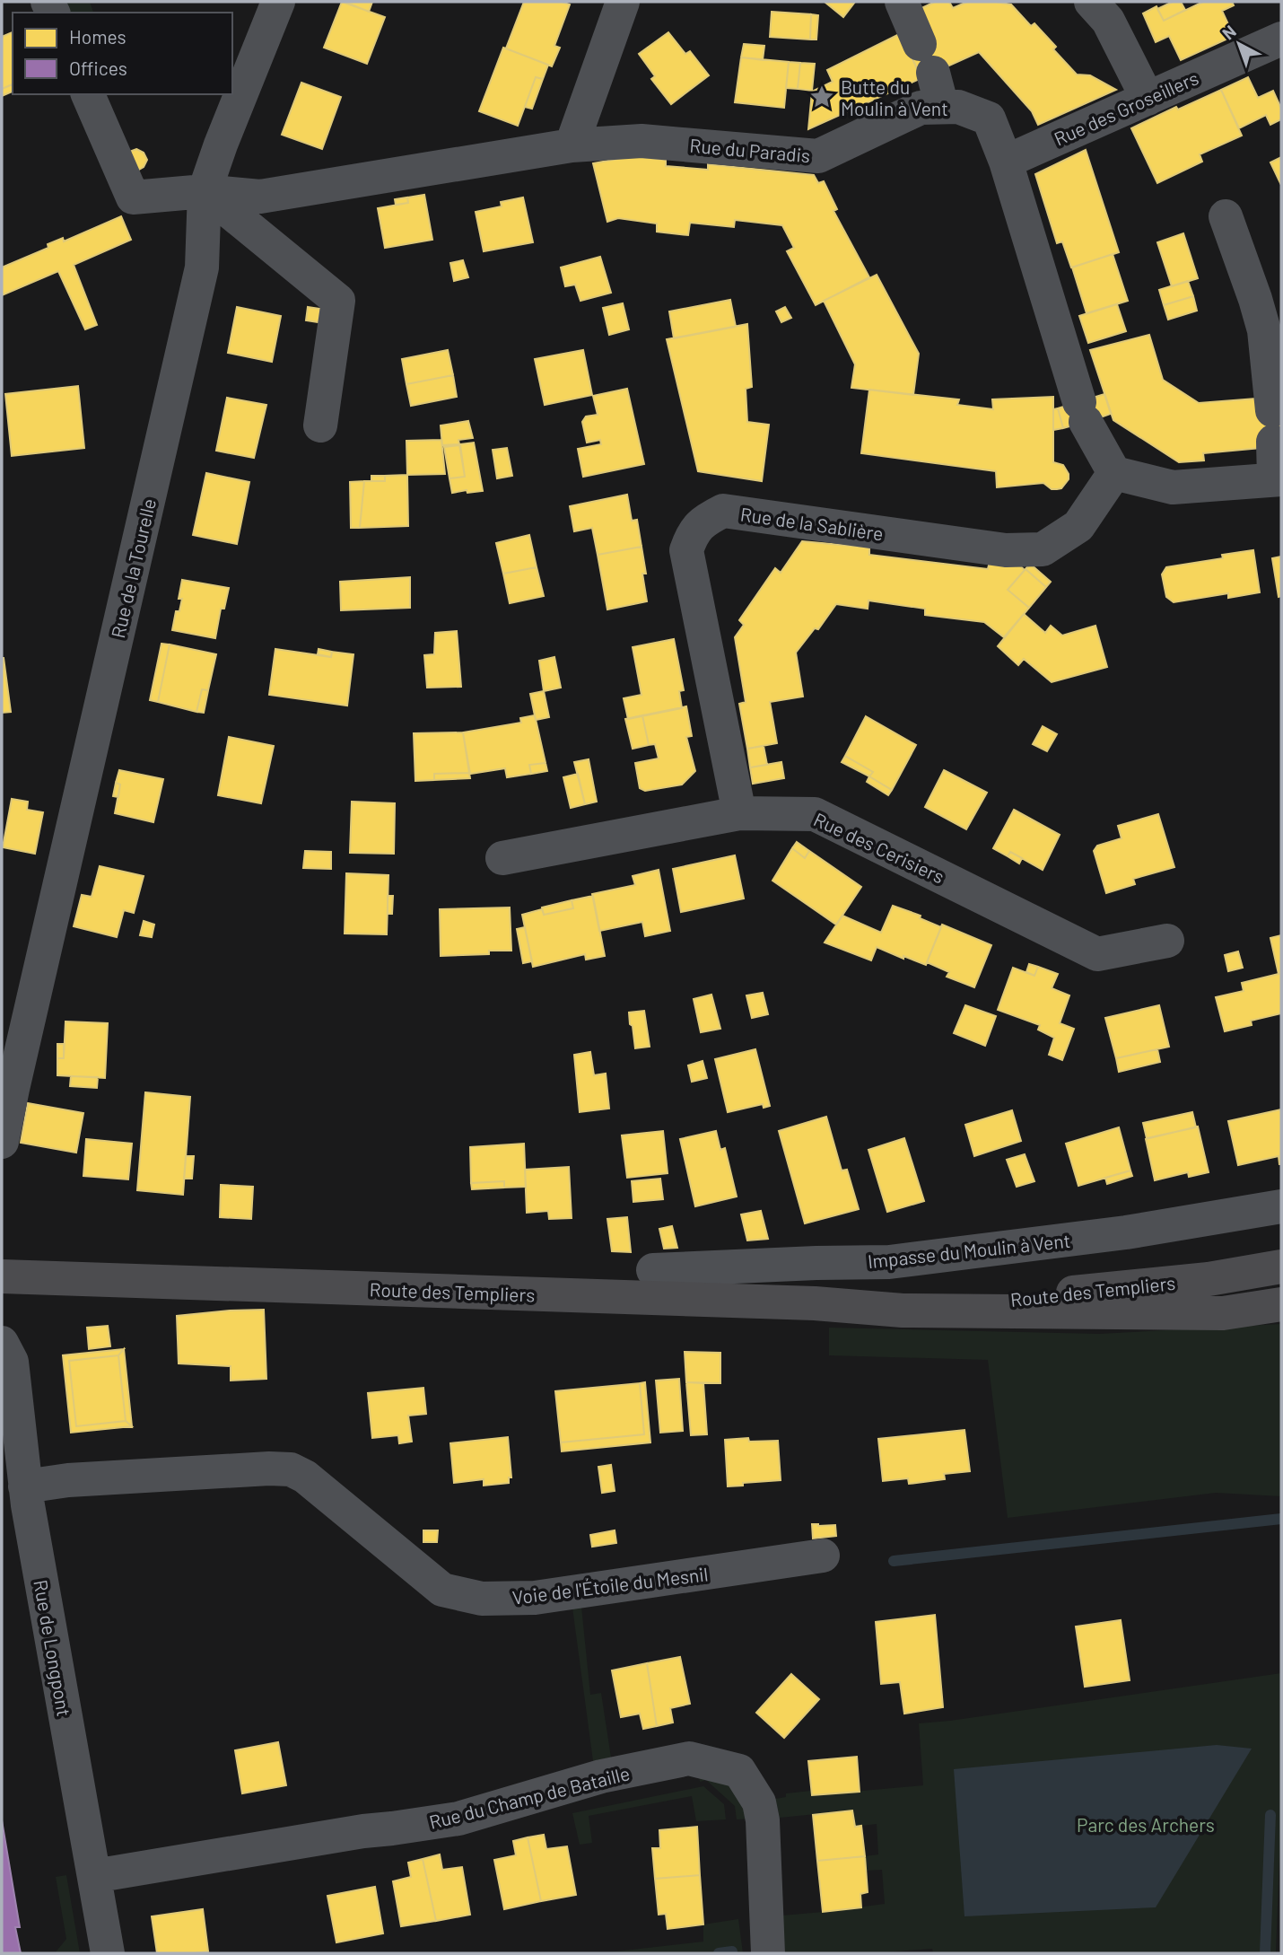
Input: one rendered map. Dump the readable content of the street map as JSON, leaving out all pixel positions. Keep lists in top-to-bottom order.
{
  "streets": {
    "main road": ["Route des Templiers"],
    "street": [
      "Rue des Groseillers",
      "Rue du Paradis",
      "Rue de la Sablière",
      "Rue de la Tourelle",
      "Rue des Cerisiers",
      "Impasse du Moulin à Vent",
      "Voie de l'Étoile du Mesnil",
      "Rue de Longpont",
      "Rue du Champ de Bataille"
    ]
  },
  "crossings": [
    ["Rue des Groseillers", "Rue du Paradis"],
    ["Rue du Paradis", "Rue de la Sablière"],
    ["Rue du Paradis", "Rue de la Tourelle"],
    ["Rue de la Sablière", "Rue des Cerisiers"],
    ["Voie de l'Étoile du Mesnil", "Rue de Longpont"],
    ["Rue de Longpont", "Rue du Champ de Bataille"]
  ],
  "parks": ["Parc des Archers"],
  "places": {
    "place": ["Butte du Moulin à Vent"]
  },
  "legend": ["Homes", "Offices"],
  "north": "top left"
}
